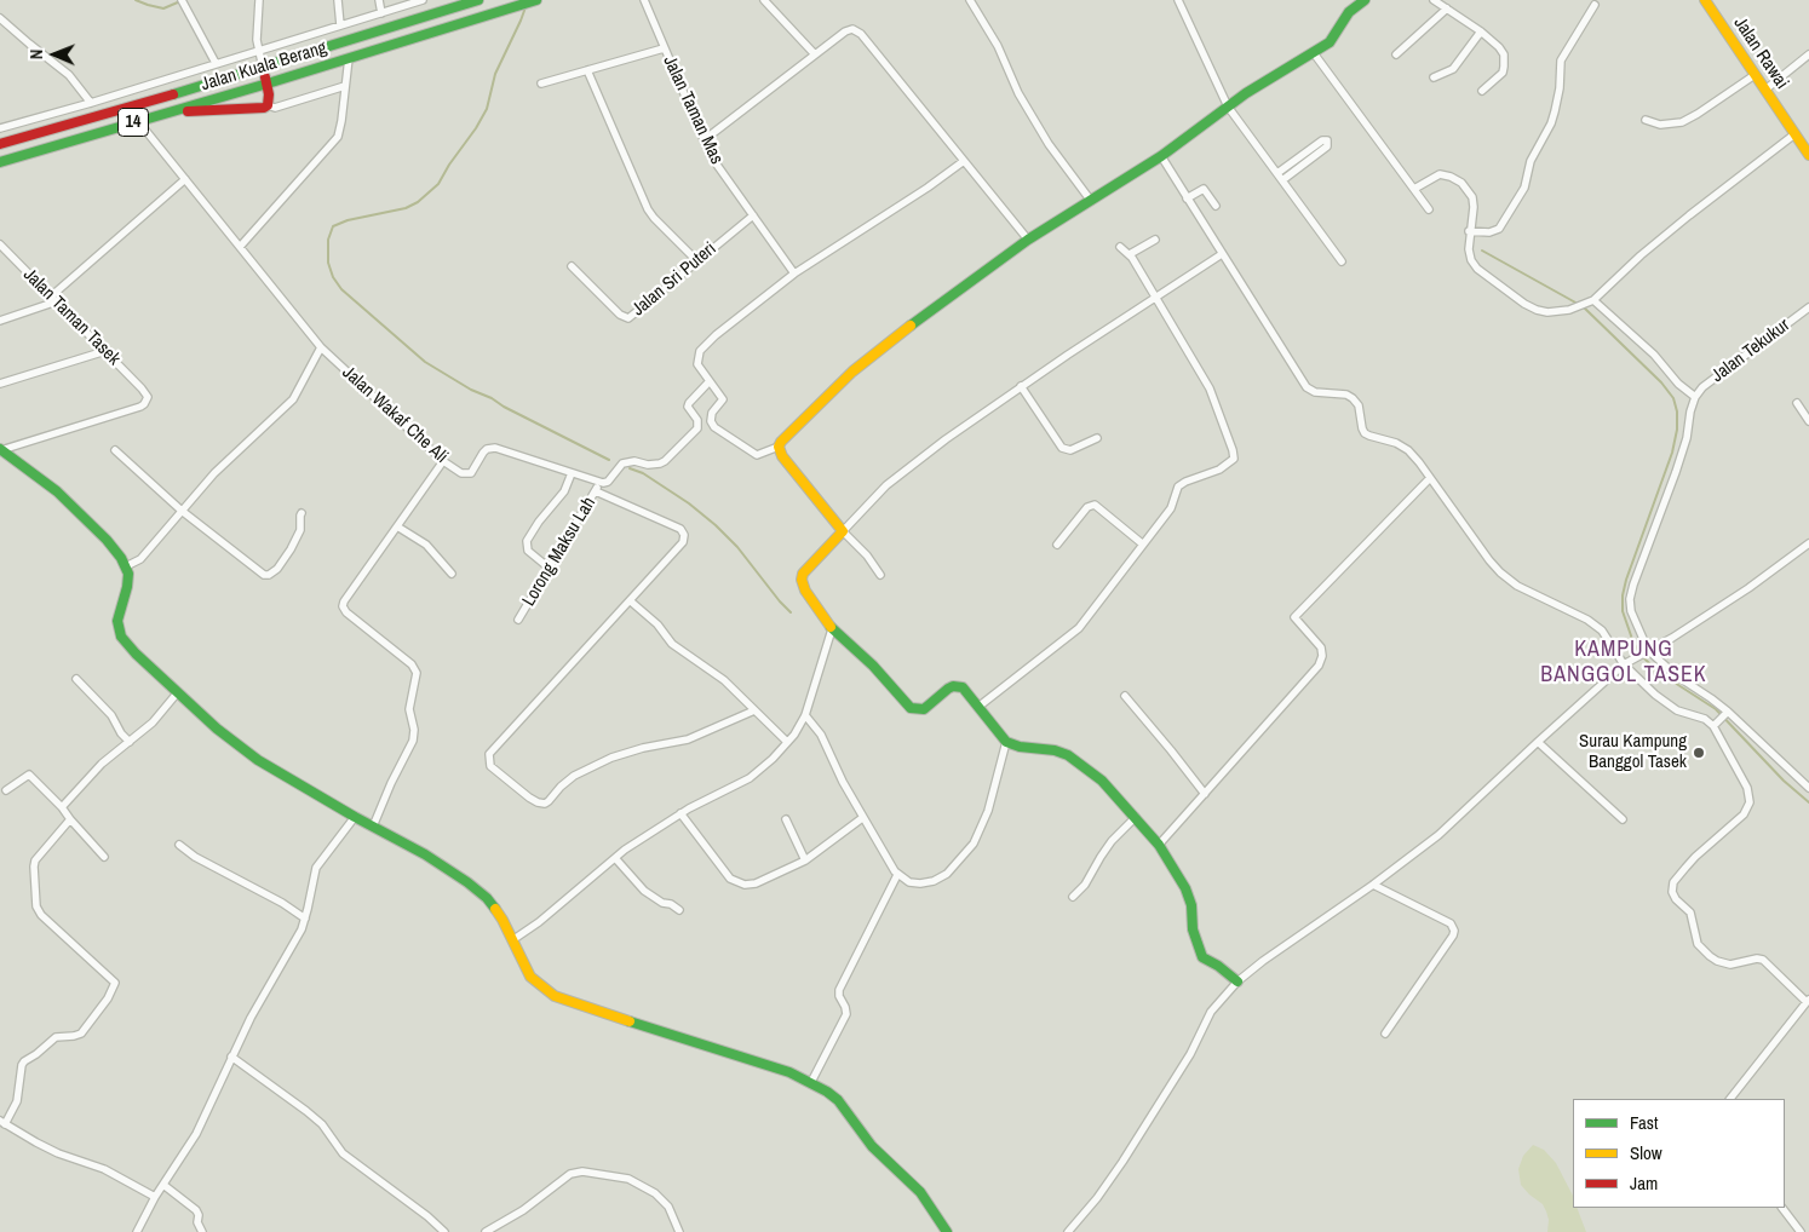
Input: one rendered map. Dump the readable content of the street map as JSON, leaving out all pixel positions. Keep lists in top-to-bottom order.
{
  "streets": {
    "main road": ["Jalan Rawai", "Jalan Kuala Berang", "14"],
    "street": [
      "Jalan Taman Mas",
      "Jalan Sri Puteri",
      "Jalan Taman Tasek",
      "Jalan Tekukur",
      "Jalan Wakaf Che Ali",
      "Lorong Maksu Lah"
    ]
  },
  "crossings": [
    ["Jalan Kuala Berang", "Jalan Wakaf Che Ali"],
    ["Jalan Taman Mas", "Jalan Sri Puteri"],
    ["Jalan Wakaf Che Ali", "Lorong Maksu Lah"]
  ],
  "districts": ["KAMPUNG BANGGOL TASEK"],
  "places": ["Surau Kampung Banggol Tasek"],
  "legend": ["Fast", "Slow", "Jam"],
  "north": "left"
}
